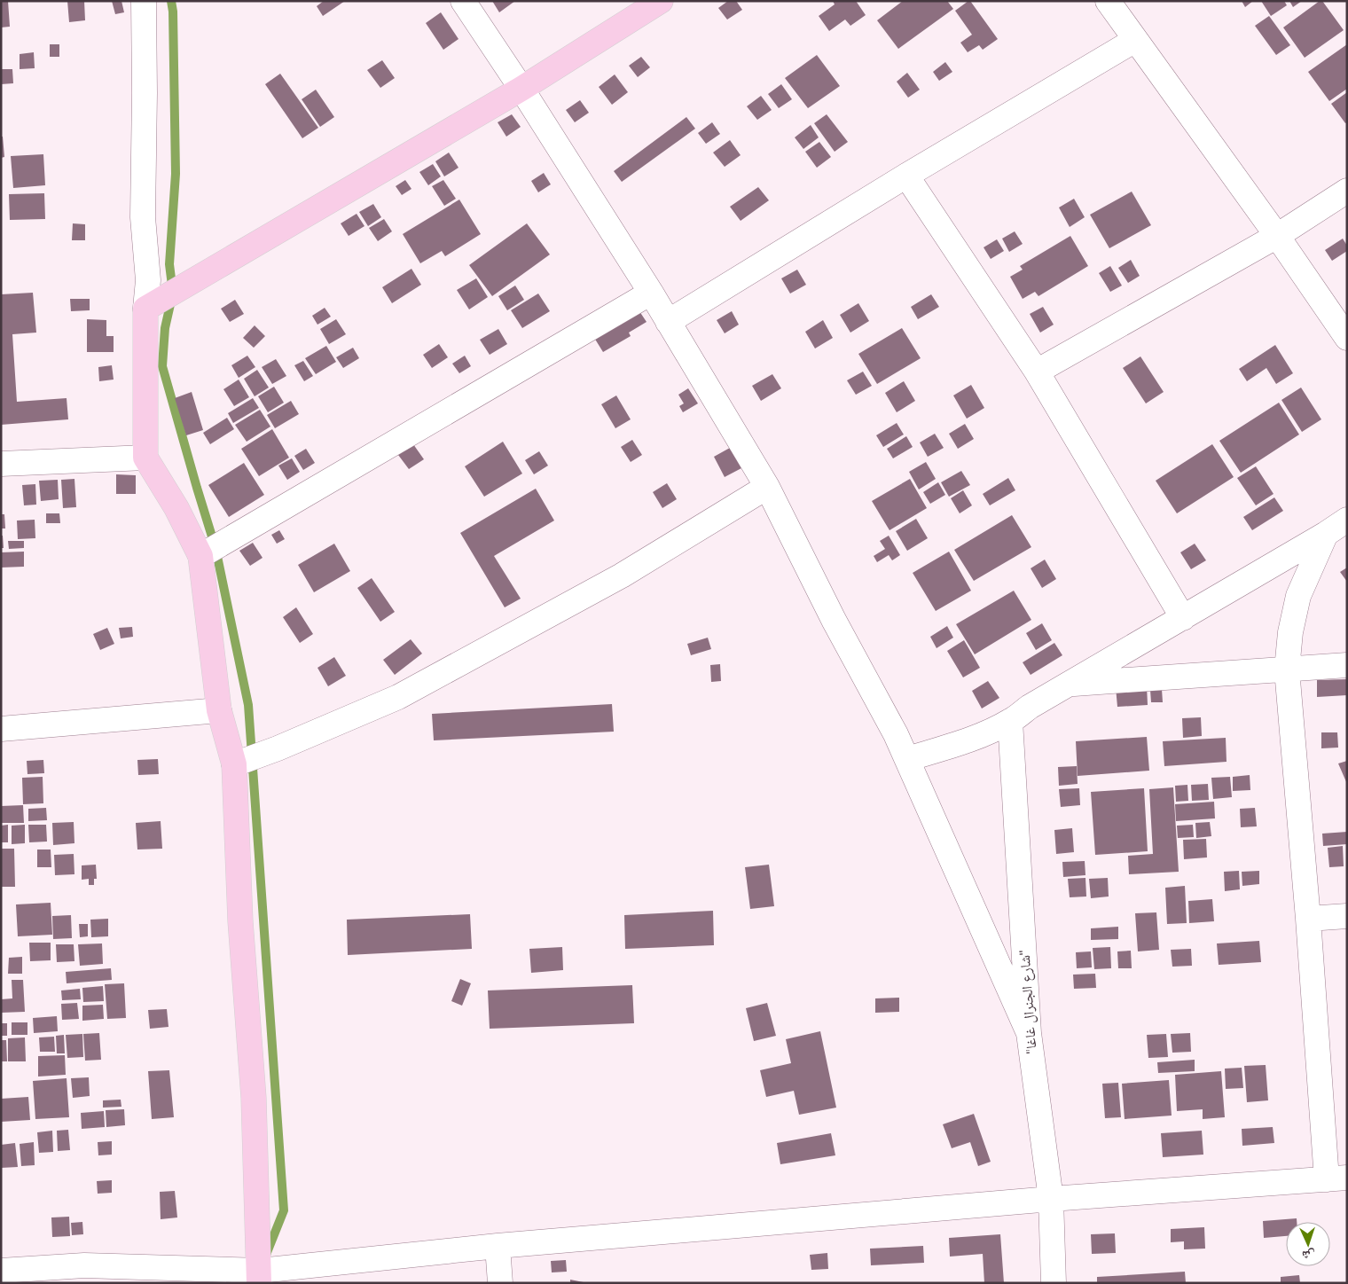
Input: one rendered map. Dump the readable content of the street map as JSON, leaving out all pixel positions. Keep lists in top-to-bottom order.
{
  "streets": {
    "street": ["\"شارع الجنرال غاغا\""]
  },
  "north": "bottom"
}
